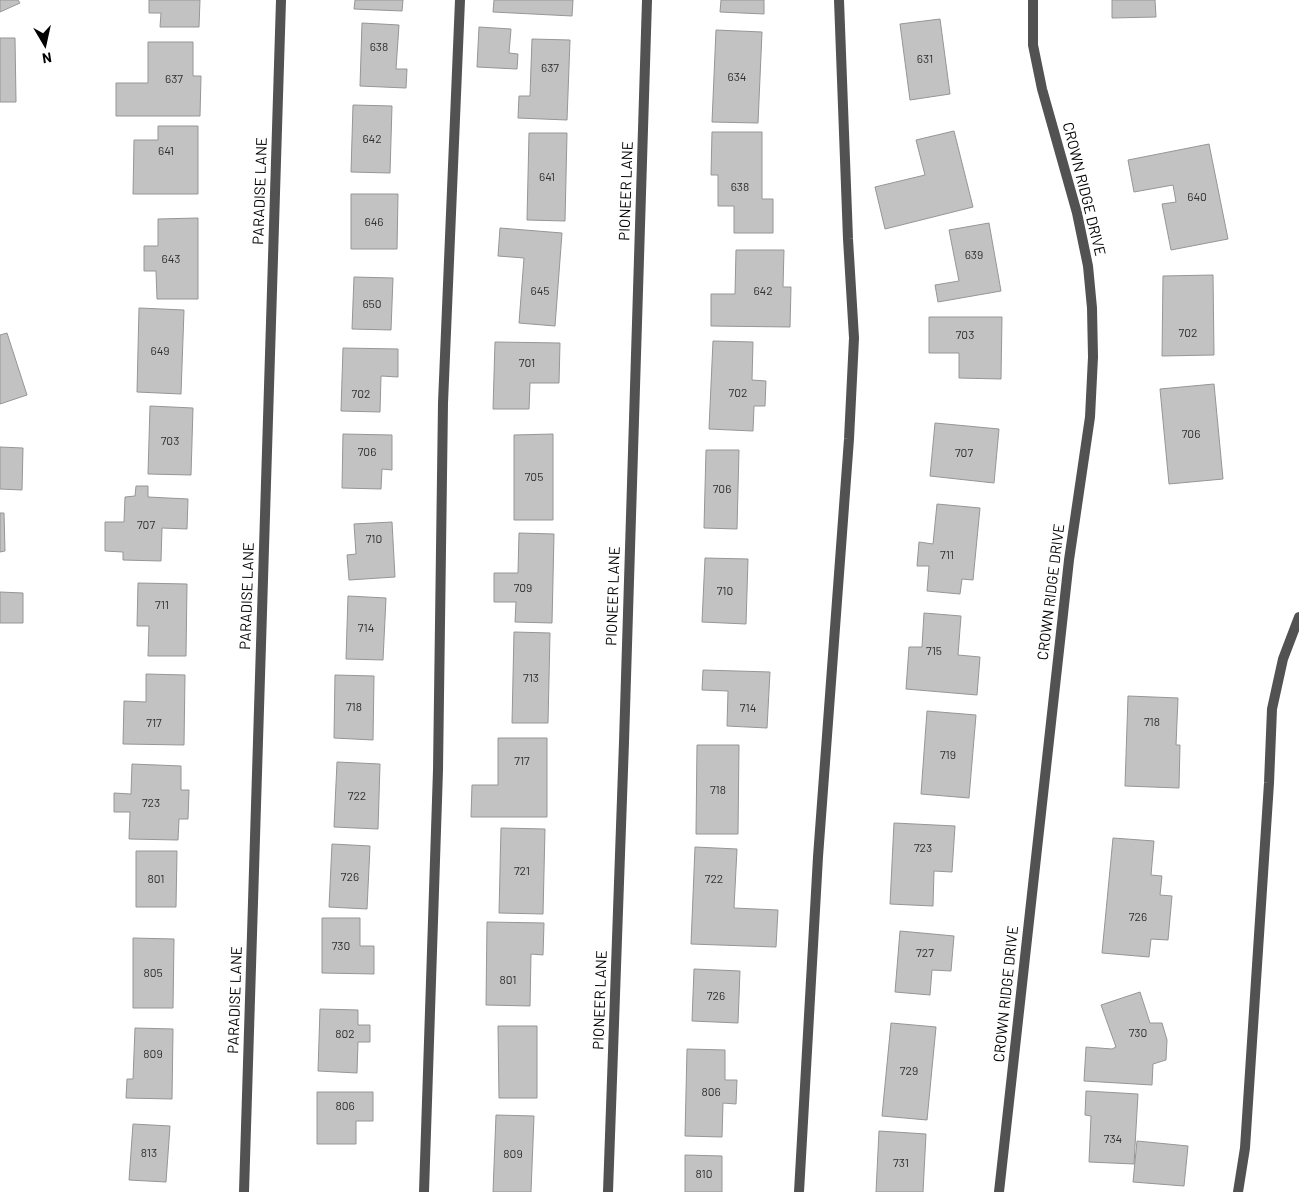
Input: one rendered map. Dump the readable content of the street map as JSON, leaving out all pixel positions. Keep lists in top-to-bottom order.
{
  "streets": {
    "street": ["CROWN RIDGE DRIVE", "PARADISE LANE", "PIONEER LANE"]
  },
  "house_numbers": [
    "638",
    "631",
    "637",
    "634",
    "637",
    "642",
    "641",
    "641",
    "638",
    "640",
    "646",
    "639",
    "643",
    "645",
    "642",
    "650",
    "702",
    "703",
    "649",
    "701",
    "702",
    "702",
    "706",
    "703",
    "706",
    "707",
    "705",
    "706",
    "707",
    "710",
    "711",
    "709",
    "710",
    "711",
    "714",
    "715",
    "713",
    "718",
    "714",
    "718",
    "717",
    "719",
    "717",
    "718",
    "722",
    "723",
    "723",
    "721",
    "726",
    "801",
    "722",
    "726",
    "730",
    "727",
    "805",
    "801",
    "726",
    "730",
    "802",
    "809",
    "729",
    "806",
    "806",
    "734",
    "813",
    "809",
    "731",
    "810"
  ],
  "north": "bottom"
}
